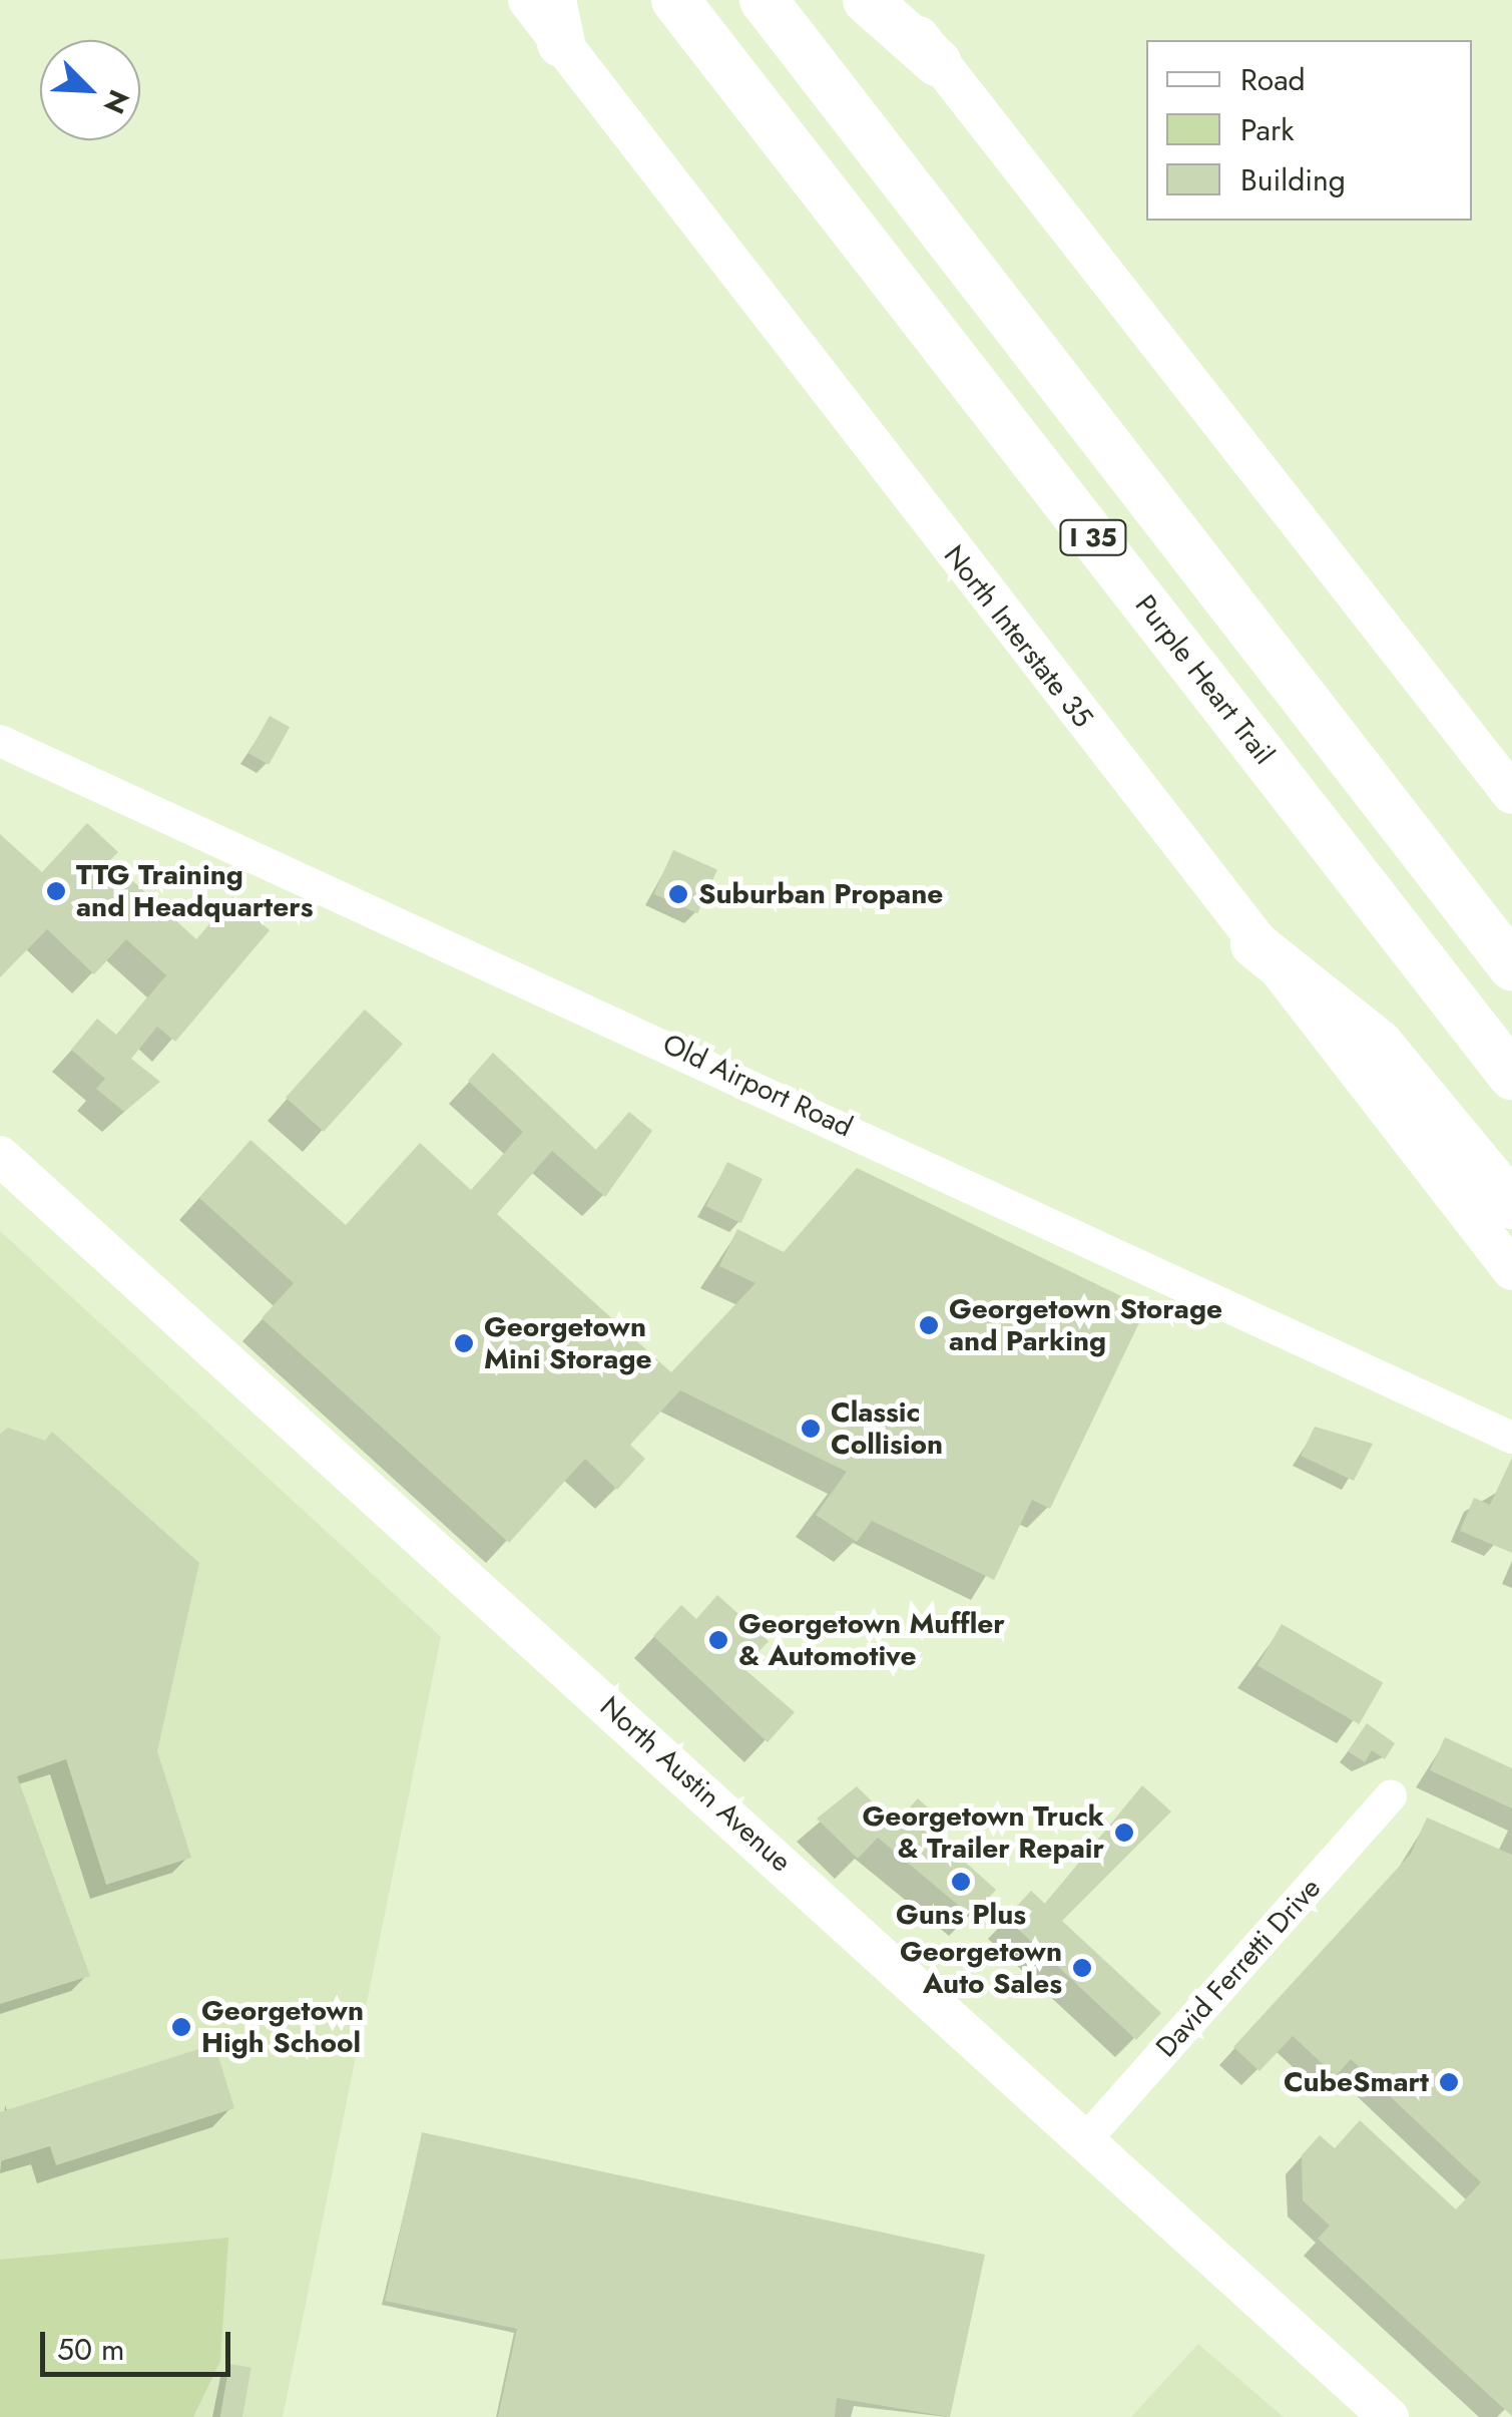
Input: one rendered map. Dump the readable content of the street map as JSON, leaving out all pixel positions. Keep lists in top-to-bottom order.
{
  "streets": {
    "highway": ["I 35", "Purple Heart Trail"],
    "main road": ["North Interstate 35", "North Austin Avenue"],
    "street": ["Old Airport Road", "David Ferretti Drive"]
  },
  "crossings": [
    ["North Austin Avenue", "David Ferretti Drive"]
  ],
  "places": [
    "TTG Training and Headquarters",
    "Suburban Propane",
    "Georgetown Storage and Parking",
    "Georgetown Mini Storage",
    "Classic Collision",
    "Georgetown Muffler & Automotive",
    "Georgetown Truck & Trailer Repair",
    "Guns Plus",
    "Georgetown Auto Sales",
    "Georgetown High School",
    "CubeSmart"
  ],
  "legend": ["Road", "Park", "Building"],
  "scale_bar": "50 m",
  "north": "bottom right"
}
